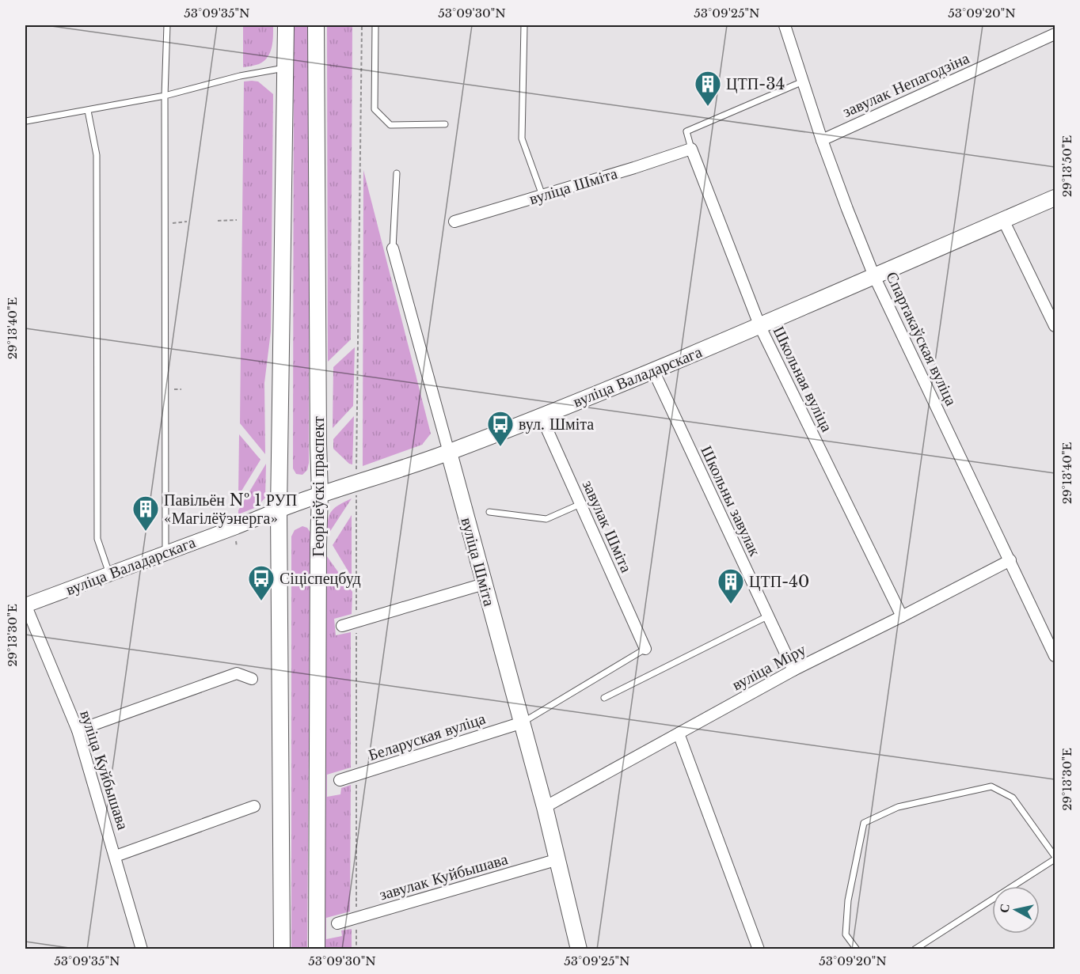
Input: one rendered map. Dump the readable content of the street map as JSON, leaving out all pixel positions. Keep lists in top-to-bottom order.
{
  "streets": {
    "main road": ["вуліца Шміта", "вуліца Валадарскага", "Георгіеўскі праспект"],
    "street": [
      "завулак Непагодзіна",
      "Спартакаўская вуліца",
      "Школьная вуліца",
      "Школьны завулак",
      "завулак Шміта",
      "вуліца Міру",
      "Беларуская вуліца",
      "вуліца Куйбышава",
      "завулак Куйбышава"
    ]
  },
  "crossings": [
    ["завулак Непагодзіна", "Спартакаўская вуліца"],
    ["вуліца Шміта", "вуліца Валадарскага"],
    ["вуліца Шміта", "Школьная вуліца"],
    ["вуліца Шміта", "вуліца Міру"],
    ["вуліца Шміта", "Беларуская вуліца"],
    ["вуліца Шміта", "завулак Куйбышава"],
    ["Спартакаўская вуліца", "вуліца Валадарскага"],
    ["Спартакаўская вуліца", "вуліца Міру"],
    ["вуліца Валадарскага", "Школьная вуліца"],
    ["вуліца Валадарскага", "Георгіеўскі праспект"],
    ["вуліца Валадарскага", "Школьны завулак"],
    ["вуліца Валадарскага", "завулак Шміта"],
    ["вуліца Валадарскага", "вуліца Куйбышава"],
    ["Школьная вуліца", "вуліца Міру"],
    ["Школьны завулак", "вуліца Міру"]
  ],
  "places": {
    "building": ["ЦТП-34", "Павільён № 1 РУП «Магілёўэнерга»", "ЦТП-40"],
    "bus stop": ["вул. Шміта", "Сіціспецбуд"]
  },
  "north": "left",
  "coordinates": [
    "53°09'35\"N",
    "53°09'30\"N",
    "53°09'25\"N",
    "53°09'20\"N",
    "29°13'50\"E",
    "29°13'40\"E",
    "29°13'30\"E"
  ]
}
